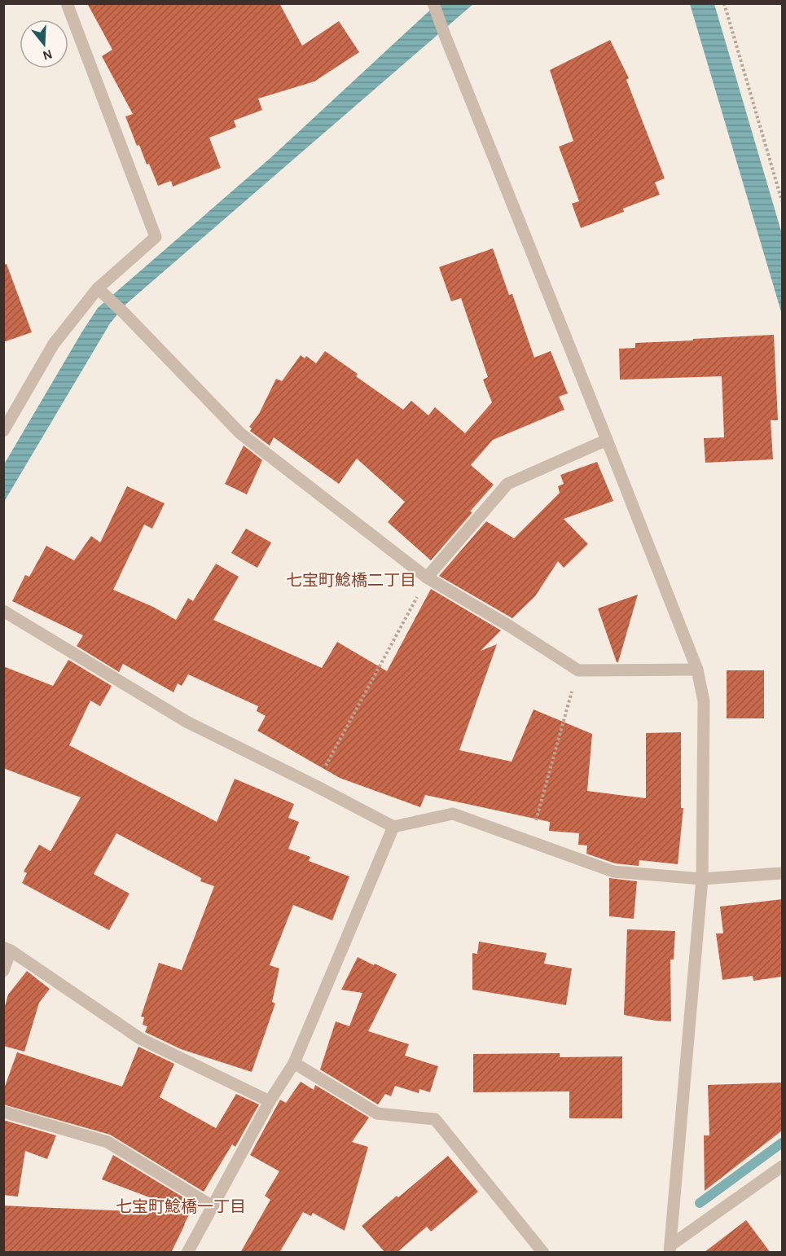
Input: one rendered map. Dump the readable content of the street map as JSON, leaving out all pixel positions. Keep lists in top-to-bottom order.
{
  "districts": ["七宝町鯰橋二丁目", "七宝町鯰橋一丁目"],
  "north": "bottom"
}
